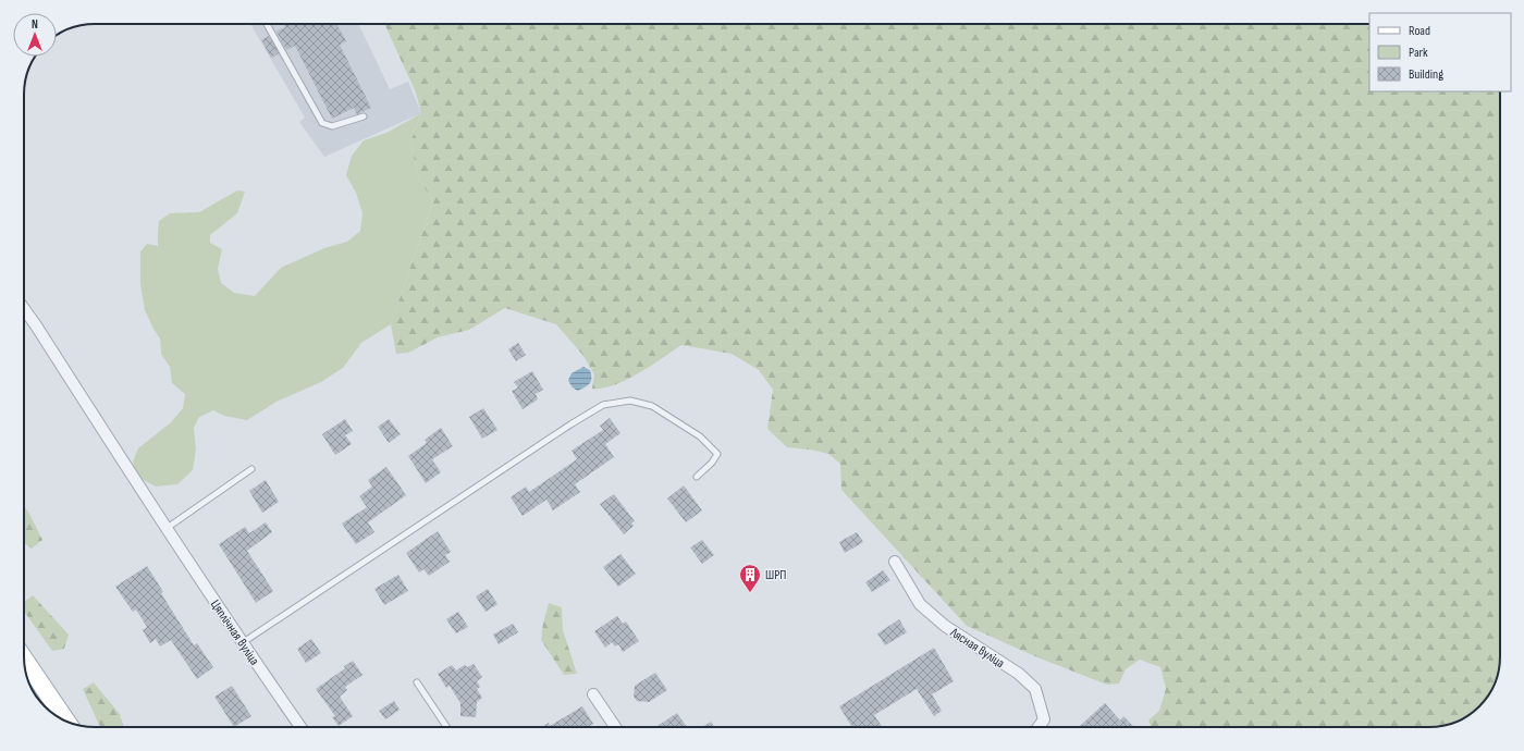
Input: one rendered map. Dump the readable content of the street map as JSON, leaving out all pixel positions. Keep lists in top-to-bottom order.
{
  "streets": {
    "street": ["Цяплічная вуліца", "Лясная вуліца"]
  },
  "places": {
    "building": ["ШРП"]
  },
  "legend": ["Road", "Park", "Building"],
  "north": "top"
}
